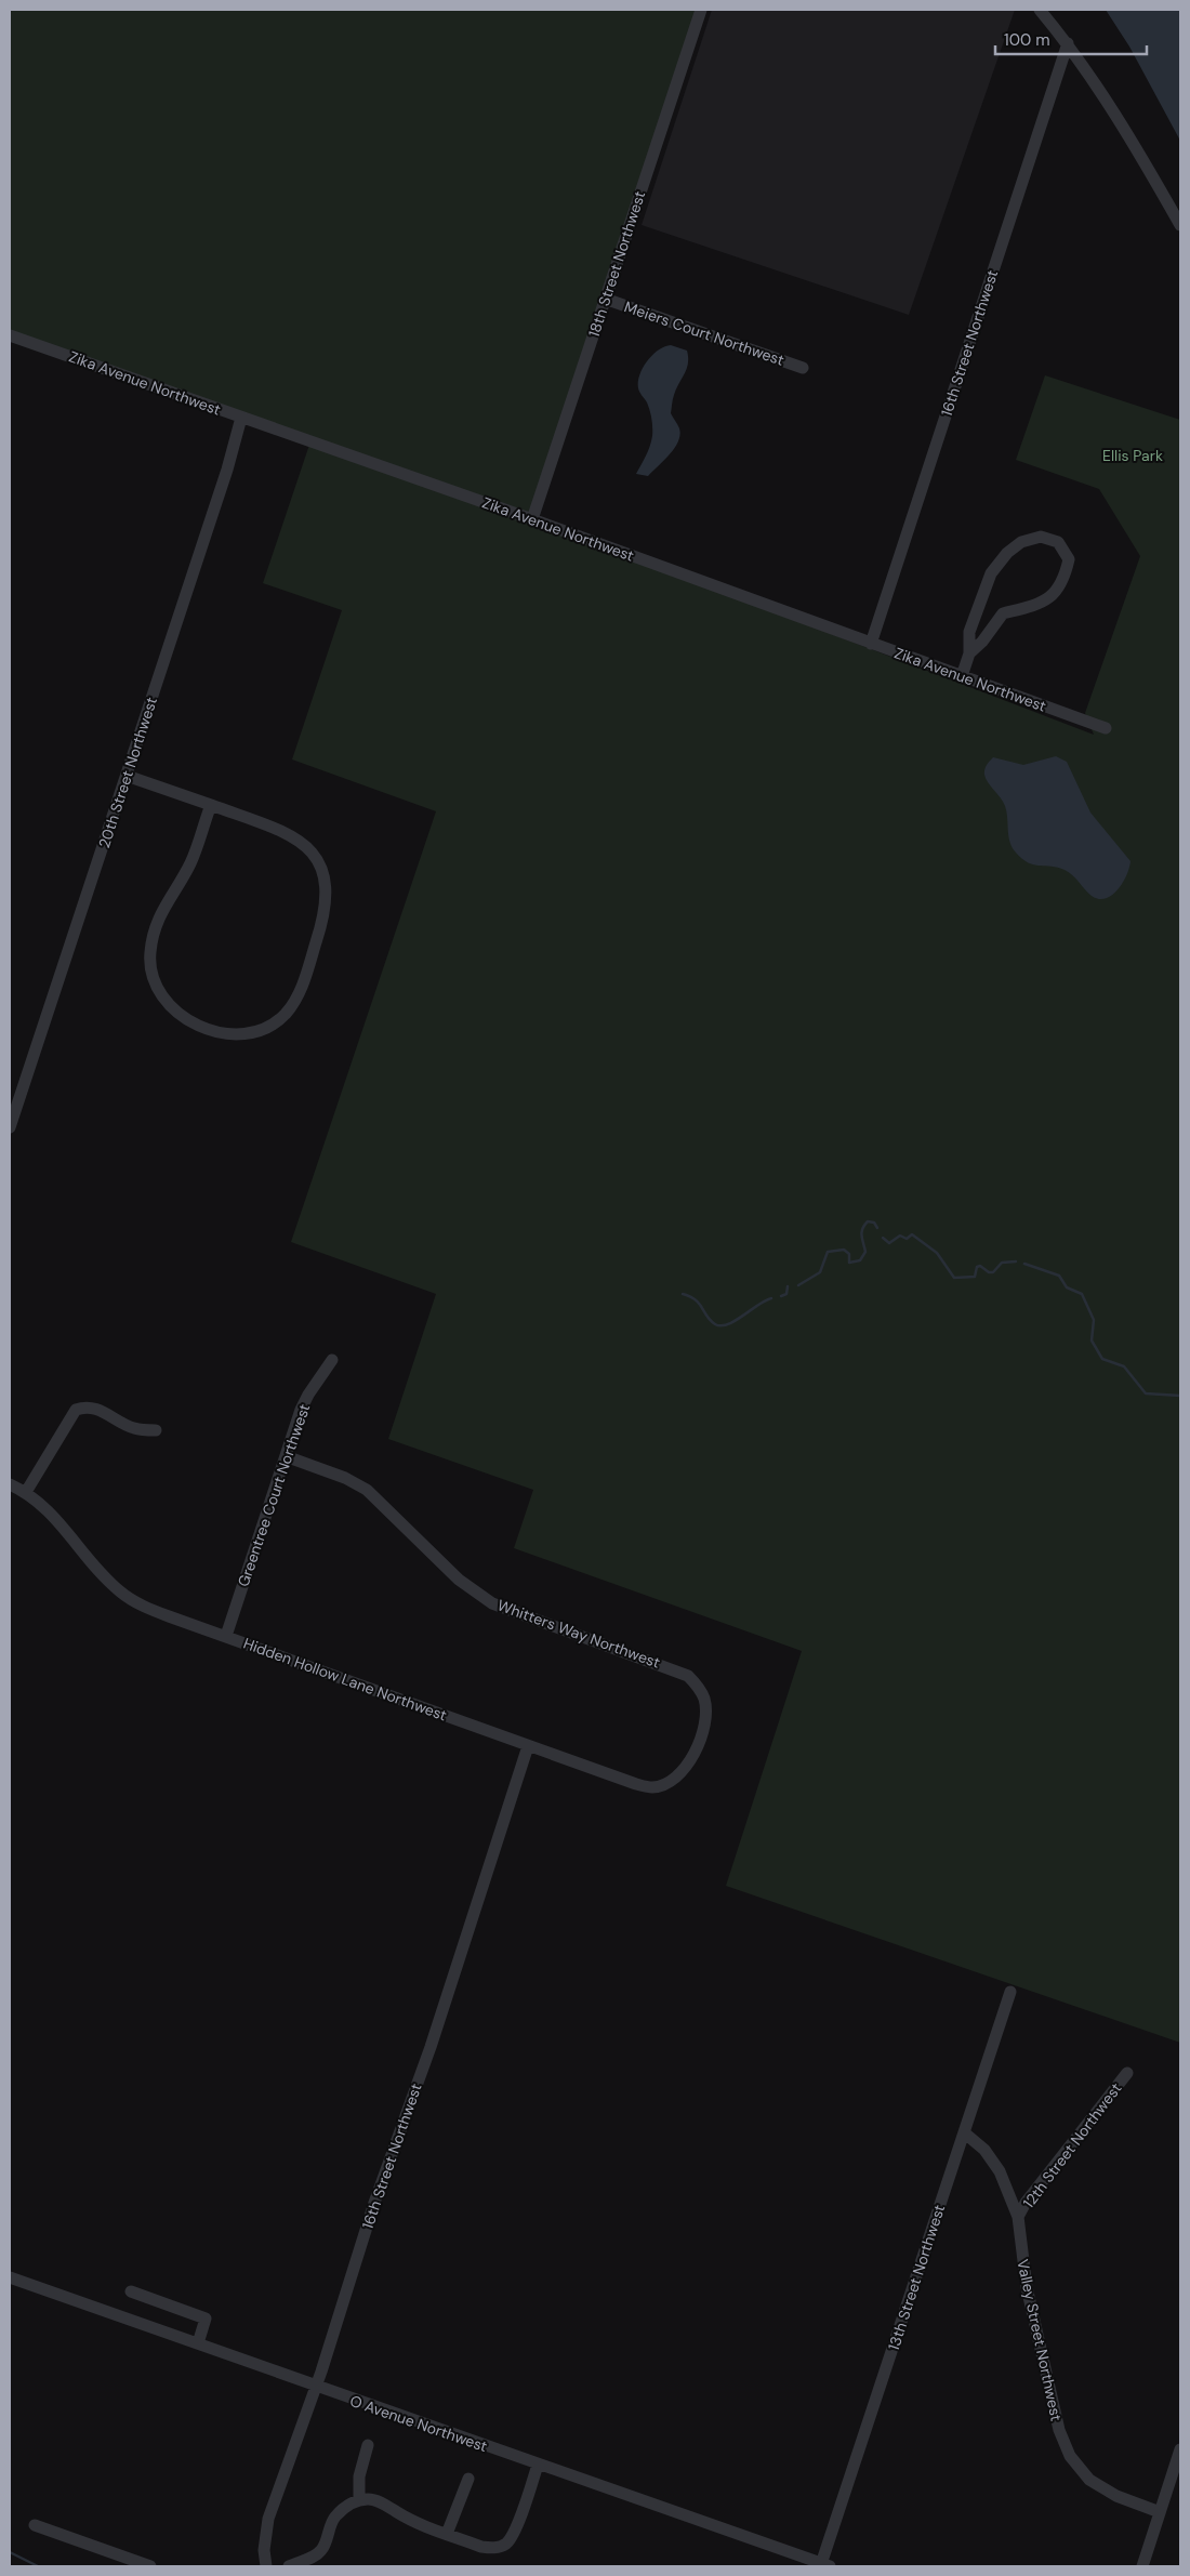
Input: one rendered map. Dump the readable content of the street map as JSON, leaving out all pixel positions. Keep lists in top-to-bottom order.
{
  "streets": {
    "street": [
      "18th Street Northwest",
      "Meiers Court Northwest",
      "16th Street Northwest",
      "Zika Avenue Northwest",
      "20th Street Northwest",
      "Greentree Court Northwest",
      "Whitters Way Northwest",
      "Hidden Hollow Lane Northwest",
      "12th Street Northwest",
      "13th Street Northwest",
      "Valley Street Northwest",
      "O Avenue Northwest"
    ]
  },
  "crossings": [
    ["18th Street Northwest", "Meiers Court Northwest"],
    ["18th Street Northwest", "Zika Avenue Northwest"],
    ["16th Street Northwest", "Zika Avenue Northwest"],
    ["16th Street Northwest", "Hidden Hollow Lane Northwest"],
    ["16th Street Northwest", "O Avenue Northwest"],
    ["Zika Avenue Northwest", "20th Street Northwest"],
    ["Greentree Court Northwest", "Whitters Way Northwest"],
    ["Greentree Court Northwest", "Hidden Hollow Lane Northwest"],
    ["Whitters Way Northwest", "Hidden Hollow Lane Northwest"],
    ["12th Street Northwest", "Valley Street Northwest"],
    ["13th Street Northwest", "Valley Street Northwest"],
    ["13th Street Northwest", "O Avenue Northwest"]
  ],
  "parks": ["Ellis Park"],
  "scale_bar": "100 m"
}
